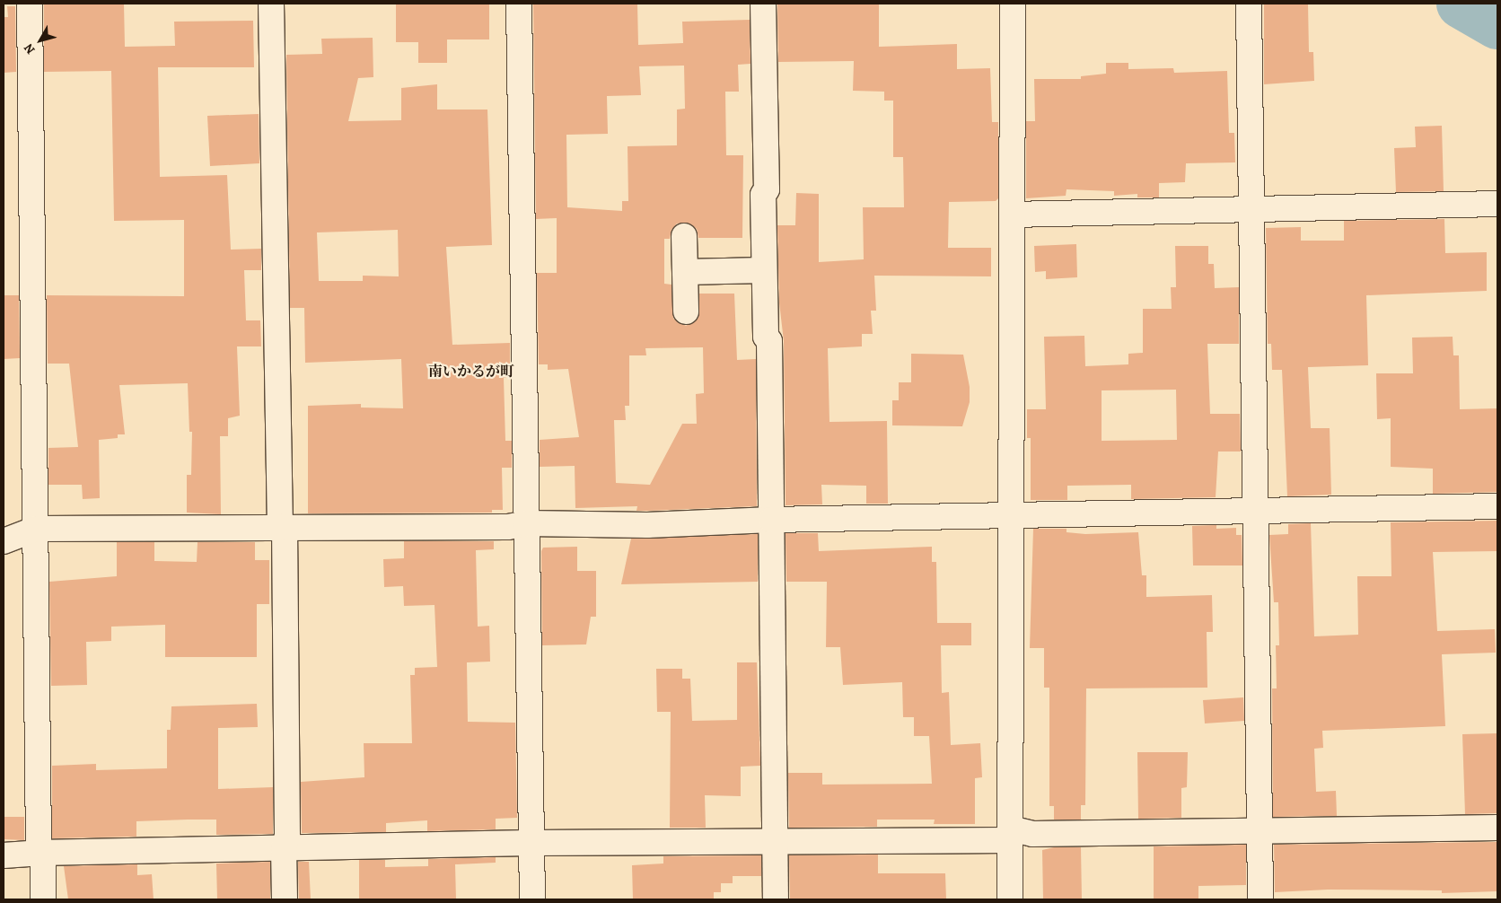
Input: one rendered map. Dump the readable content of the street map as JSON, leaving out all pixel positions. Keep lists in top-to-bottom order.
{
  "districts": ["南いかるが町"],
  "north": "bottom left"
}
